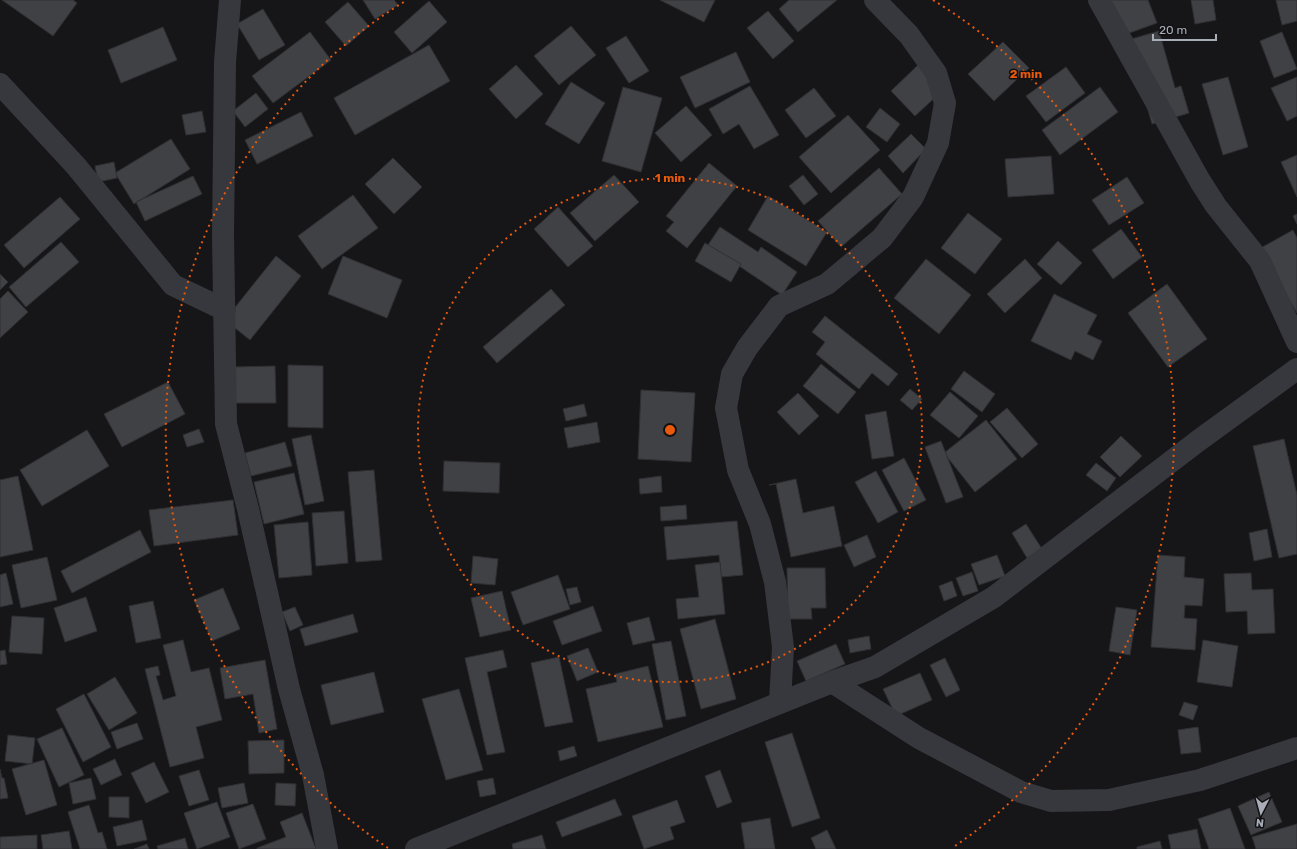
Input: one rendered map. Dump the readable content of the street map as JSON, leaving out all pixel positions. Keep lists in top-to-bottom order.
{
  "scale_bar": "20 m",
  "north": "bottom",
  "rings": ["2 min", "1 min"]
}
